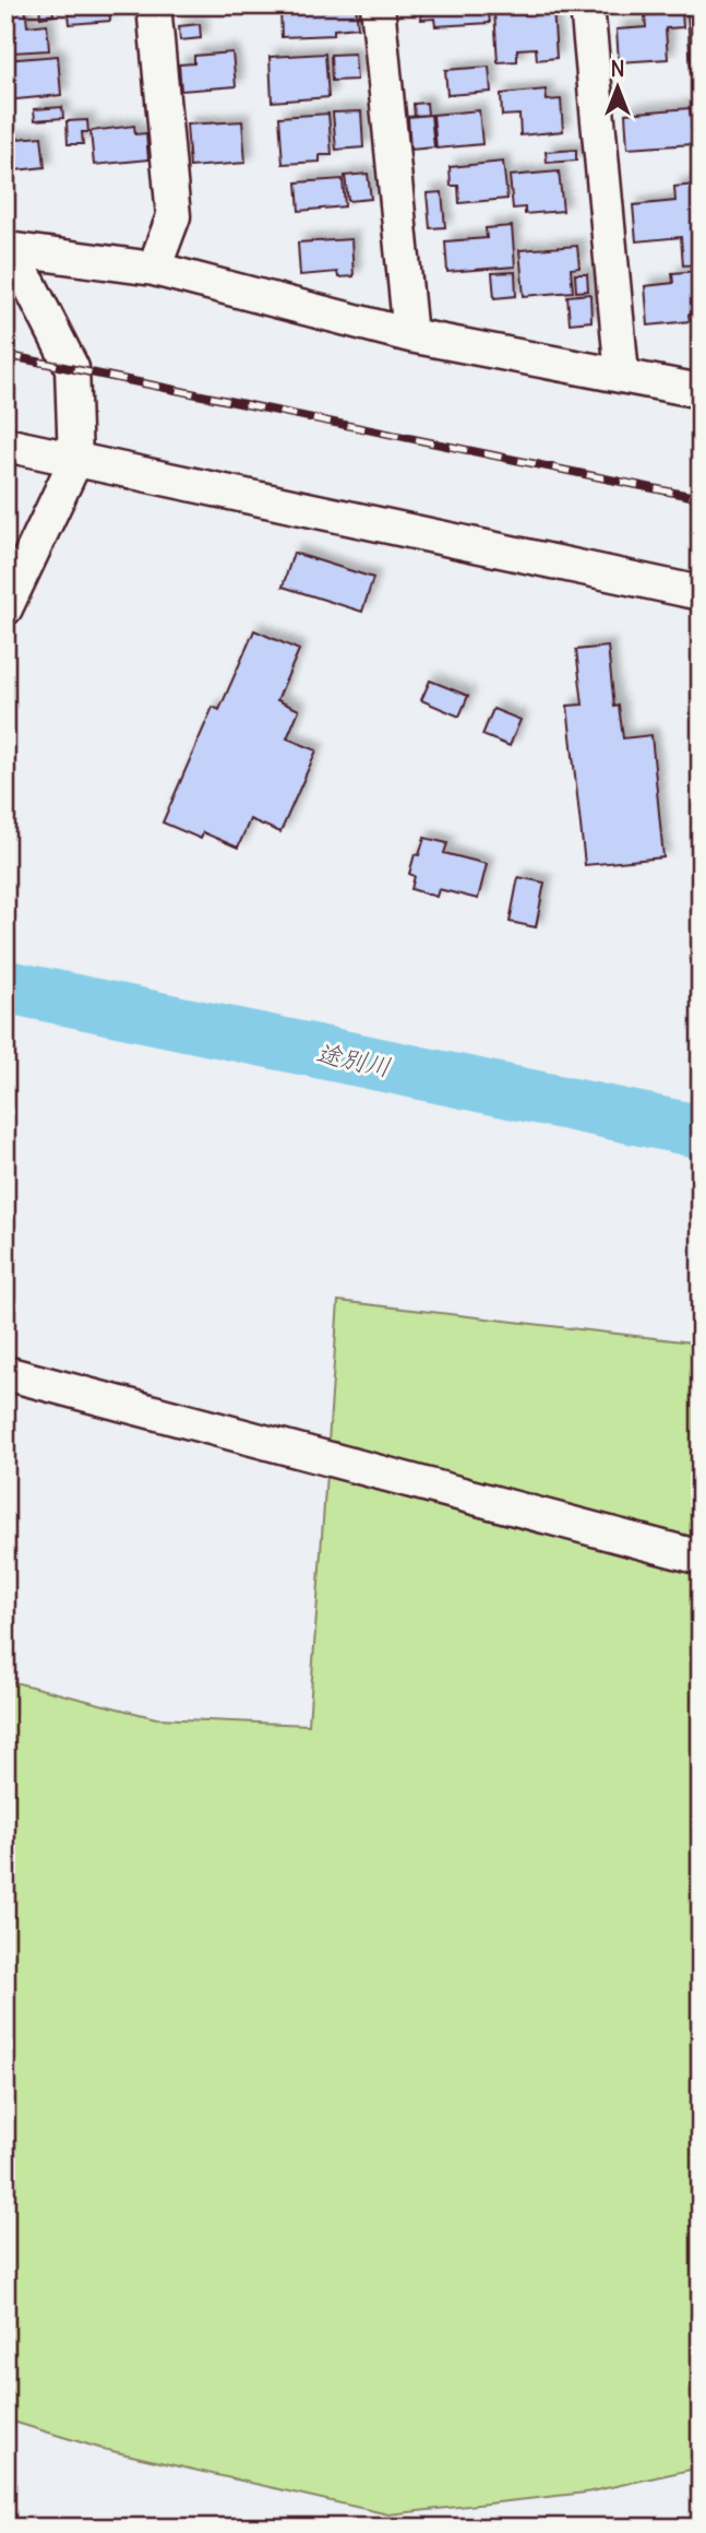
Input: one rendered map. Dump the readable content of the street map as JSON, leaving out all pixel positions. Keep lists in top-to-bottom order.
{
  "water": ["途別川"],
  "north": "top"
}
